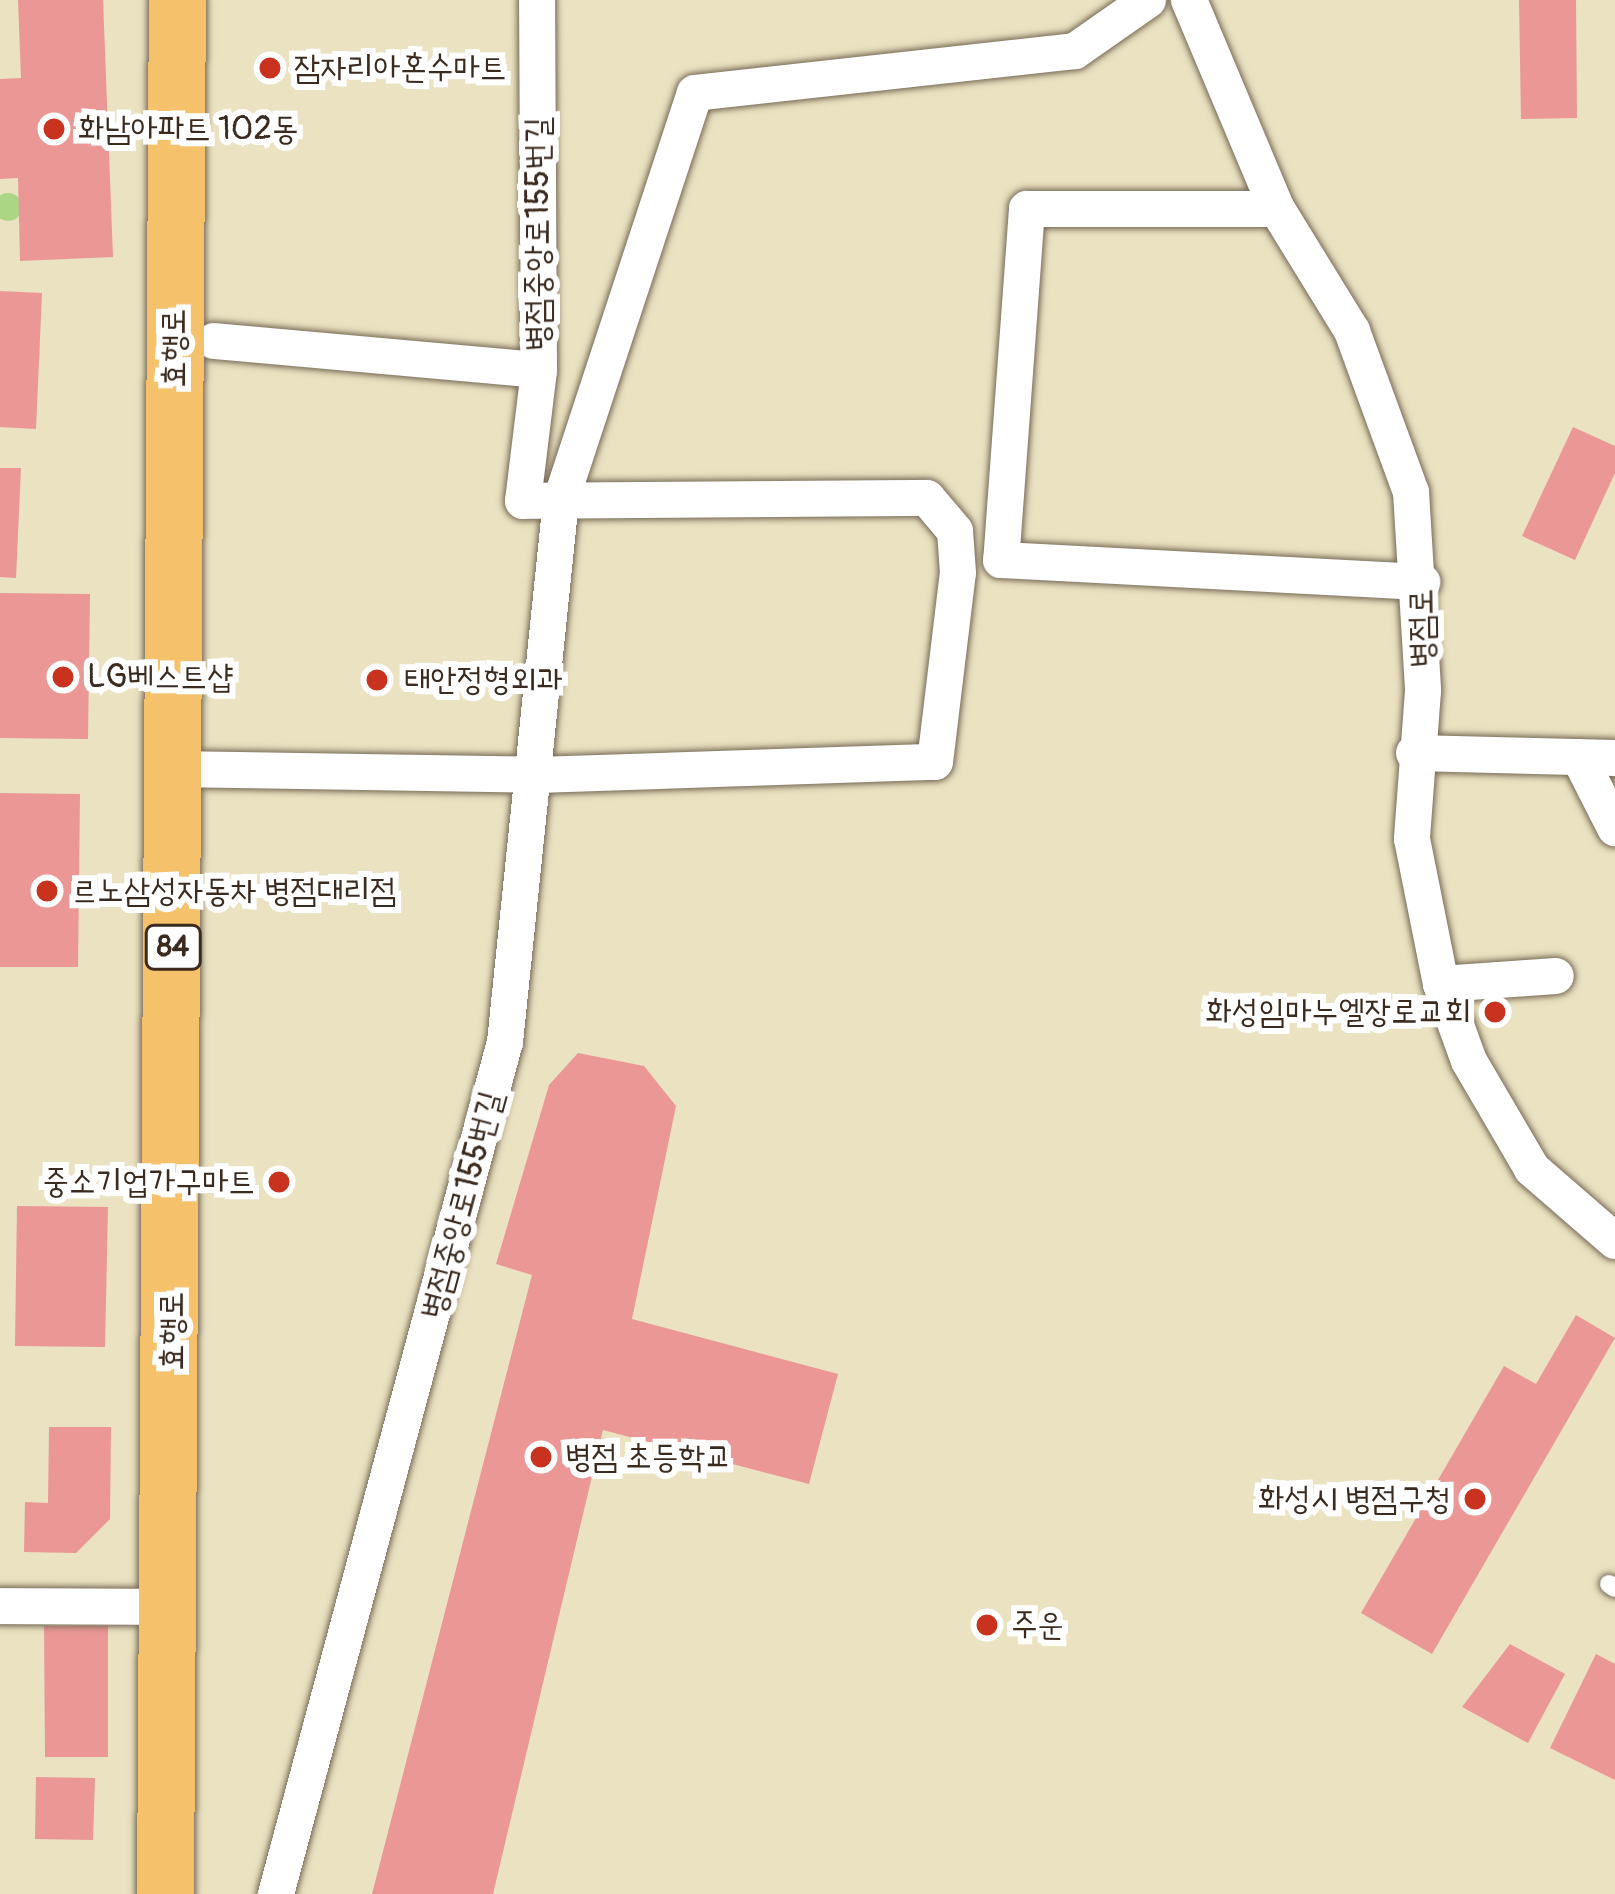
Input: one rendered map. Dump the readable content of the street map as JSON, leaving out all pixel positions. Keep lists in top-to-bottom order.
{
  "streets": {
    "main road": ["효행로", "84"],
    "street": ["병점중앙로155번길", "병점로"]
  },
  "crossings": [
    ["병점중앙로155번길", "효행로"]
  ],
  "places": [
    "잠자리아혼수마트",
    "화남아파트 102동",
    "LG베스트샵",
    "태안정형외과",
    "르노삼성자동차 병점대리점",
    "화성임마누엘장로교회",
    "중소기업가구마트",
    "병점 초등학교",
    "화성시 병점구청",
    "주운"
  ]
}
